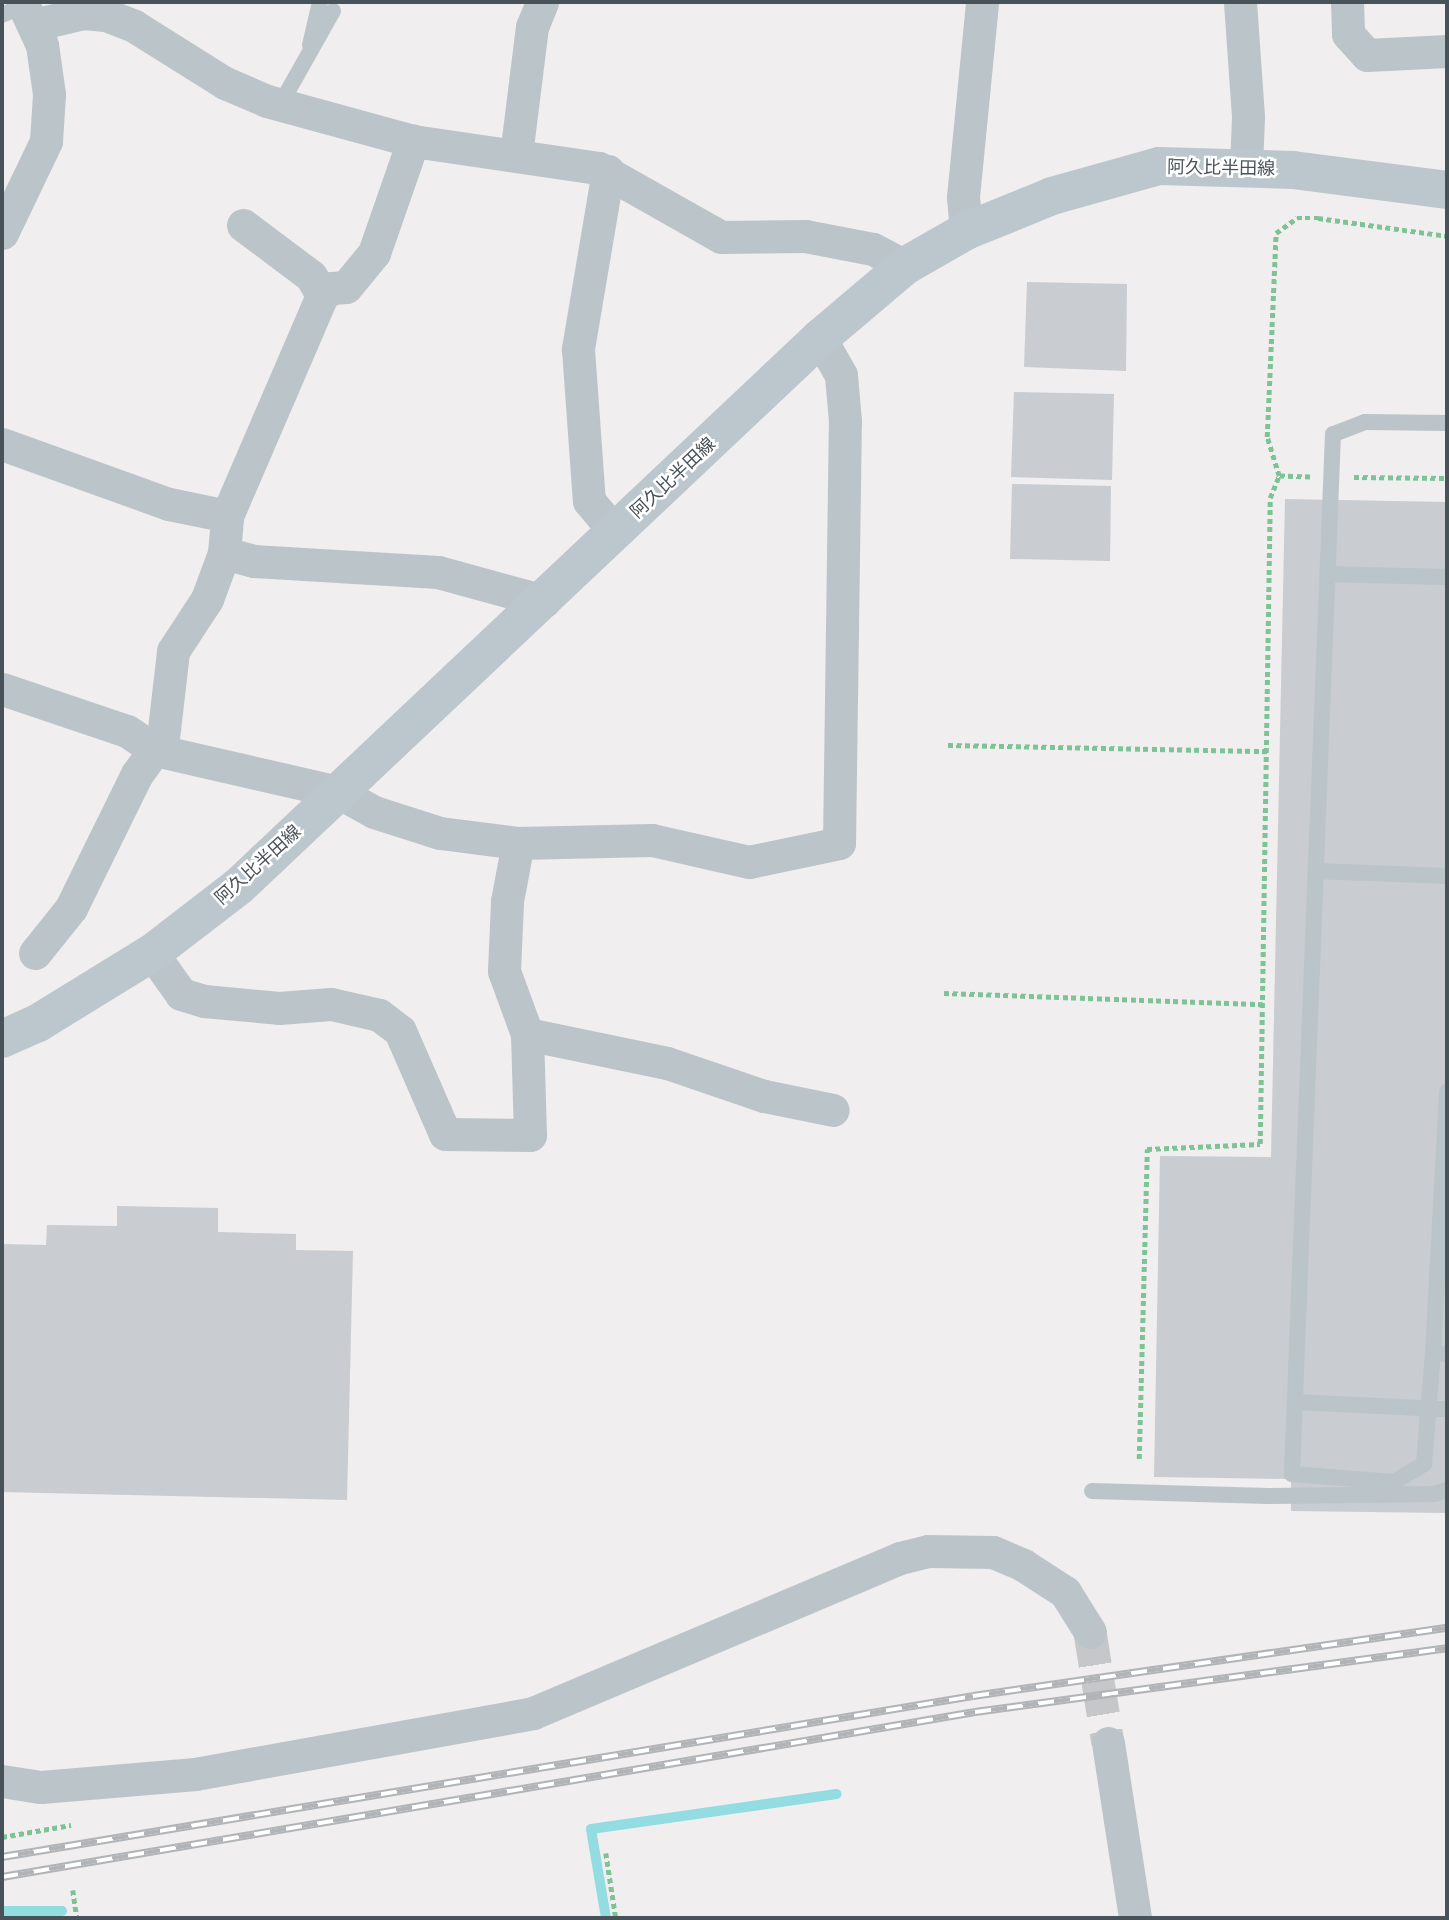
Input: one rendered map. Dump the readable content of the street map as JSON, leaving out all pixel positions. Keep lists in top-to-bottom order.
{
  "streets": {
    "main road": ["阿久比半田線"]
  }
}
